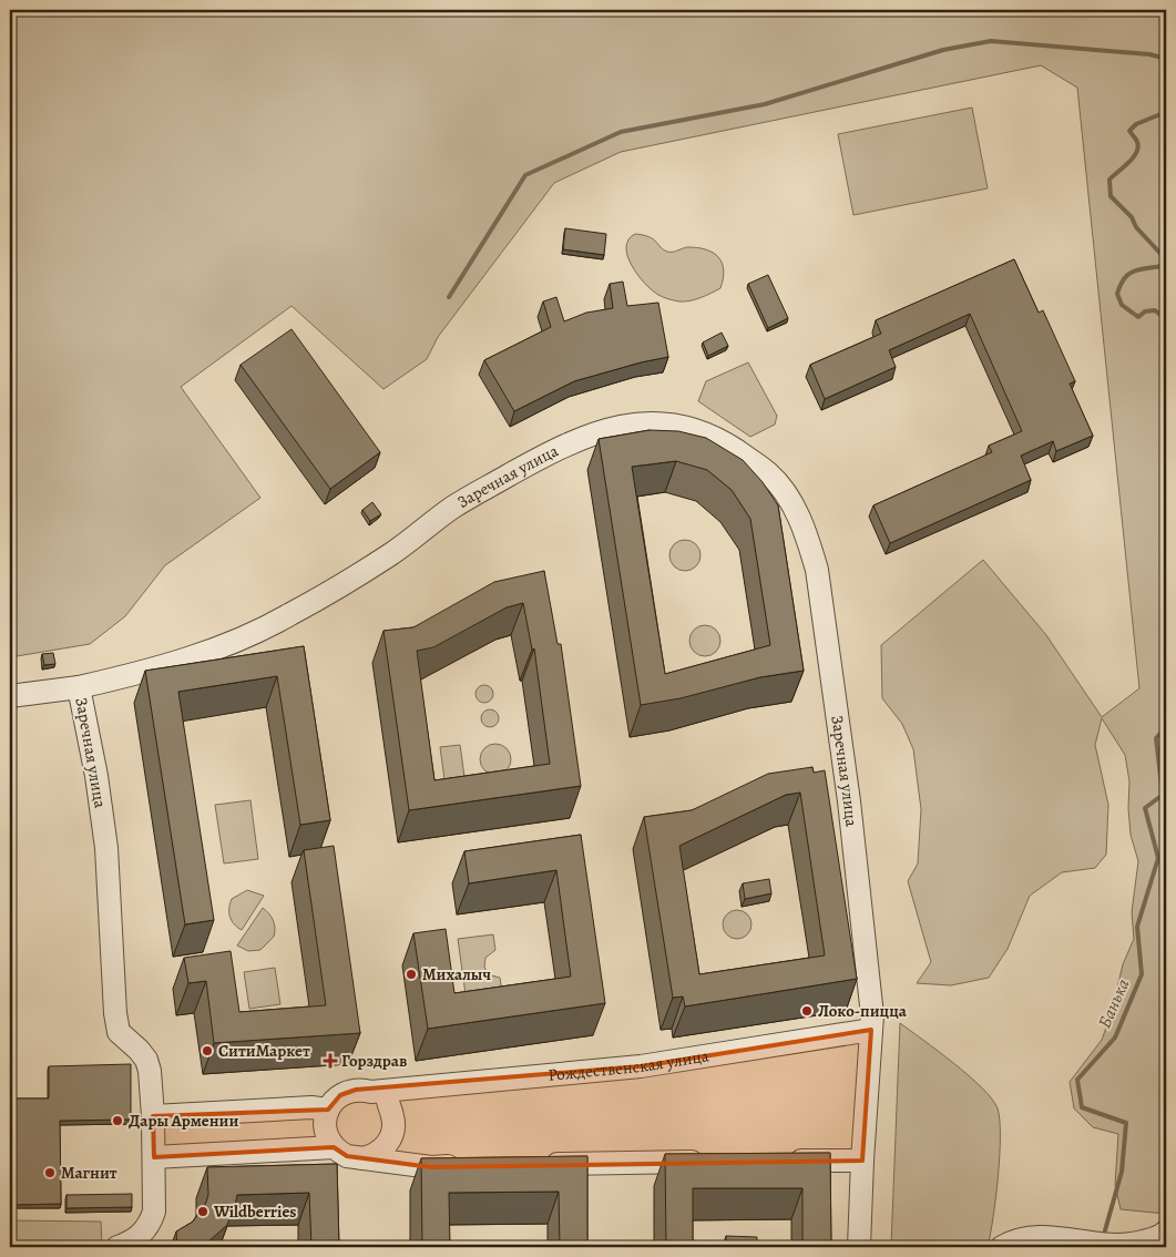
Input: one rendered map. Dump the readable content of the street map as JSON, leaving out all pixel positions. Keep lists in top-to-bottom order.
{
  "streets": {
    "street": ["Заречная улица", "Рождественская улица"]
  },
  "crossings": [
    ["Заречная улица", "Рождественская улица"]
  ],
  "water": ["Банька"],
  "places": {
    "other": [
      "Михалыч",
      "Локо-пицца",
      "СитиМаркет",
      "Дары Армении",
      "Магнит",
      "Wildberries"
    ],
    "health": ["Горздрав"]
  }
}
